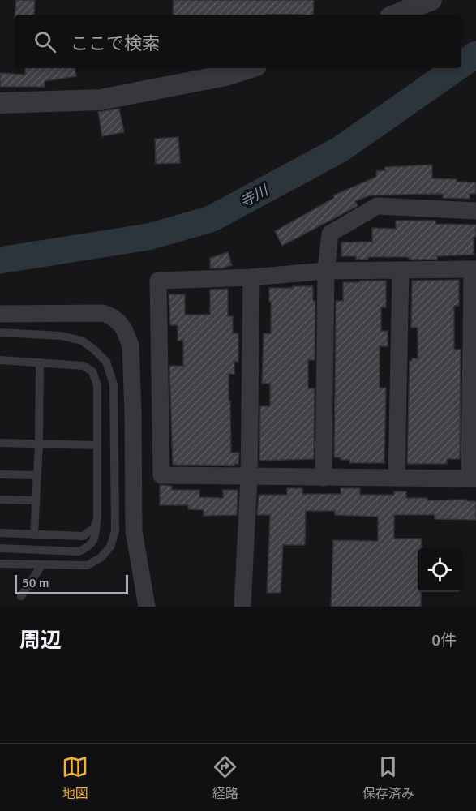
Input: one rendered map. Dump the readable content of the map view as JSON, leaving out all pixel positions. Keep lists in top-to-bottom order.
{
  "water": ["寺川"],
  "scale_bar": "50 m",
  "page": {
    "search": "ここで検索",
    "scale": "50 m",
    "heading": ["周辺", "0件"],
    "nav": ["地図", "経路", "保存済み"]
  }
}
